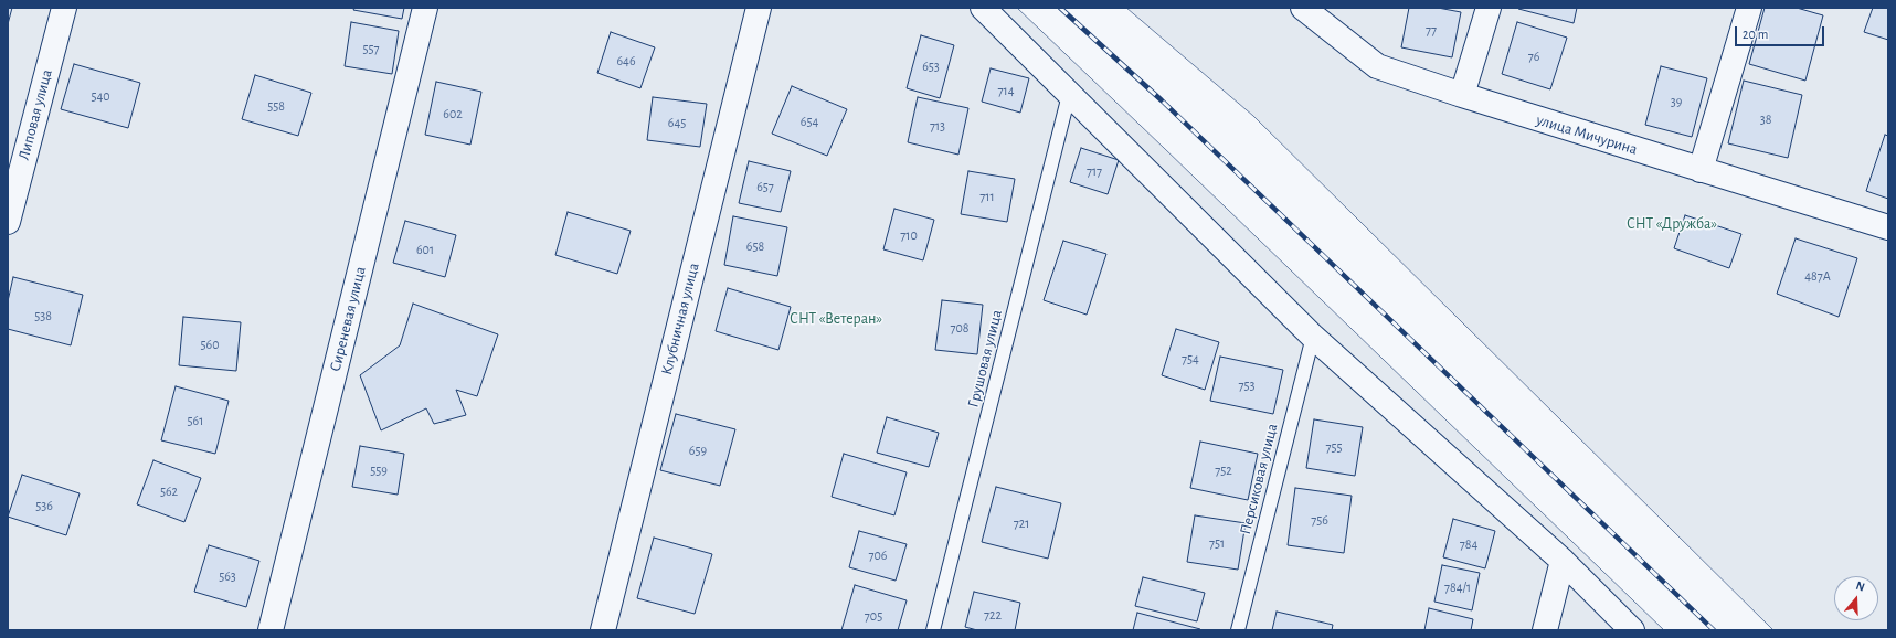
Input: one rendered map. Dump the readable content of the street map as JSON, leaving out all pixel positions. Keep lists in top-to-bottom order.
{
  "streets": {
    "street": [
      "Липовая улица",
      "улица Мичурина",
      "Сиреневая улица",
      "Клубничная улица"
    ],
    "lane": ["Грушовая улица", "Персиковая улица"]
  },
  "parks": ["СНТ «Дружба»", "СНТ «Ветеран»"],
  "house_numbers": [
    "77",
    "557",
    "76",
    "646",
    "653",
    "714",
    "540",
    "39",
    "558",
    "602",
    "38",
    "654",
    "645",
    "713",
    "717",
    "657",
    "711",
    "710",
    "658",
    "601",
    "487А",
    "538",
    "708",
    "560",
    "754",
    "753",
    "561",
    "755",
    "659",
    "559",
    "752",
    "562",
    "536",
    "756",
    "721",
    "751",
    "784",
    "706",
    "563",
    "784/1",
    "722",
    "705"
  ],
  "scale_bar": "20 m",
  "north": "top"
}
